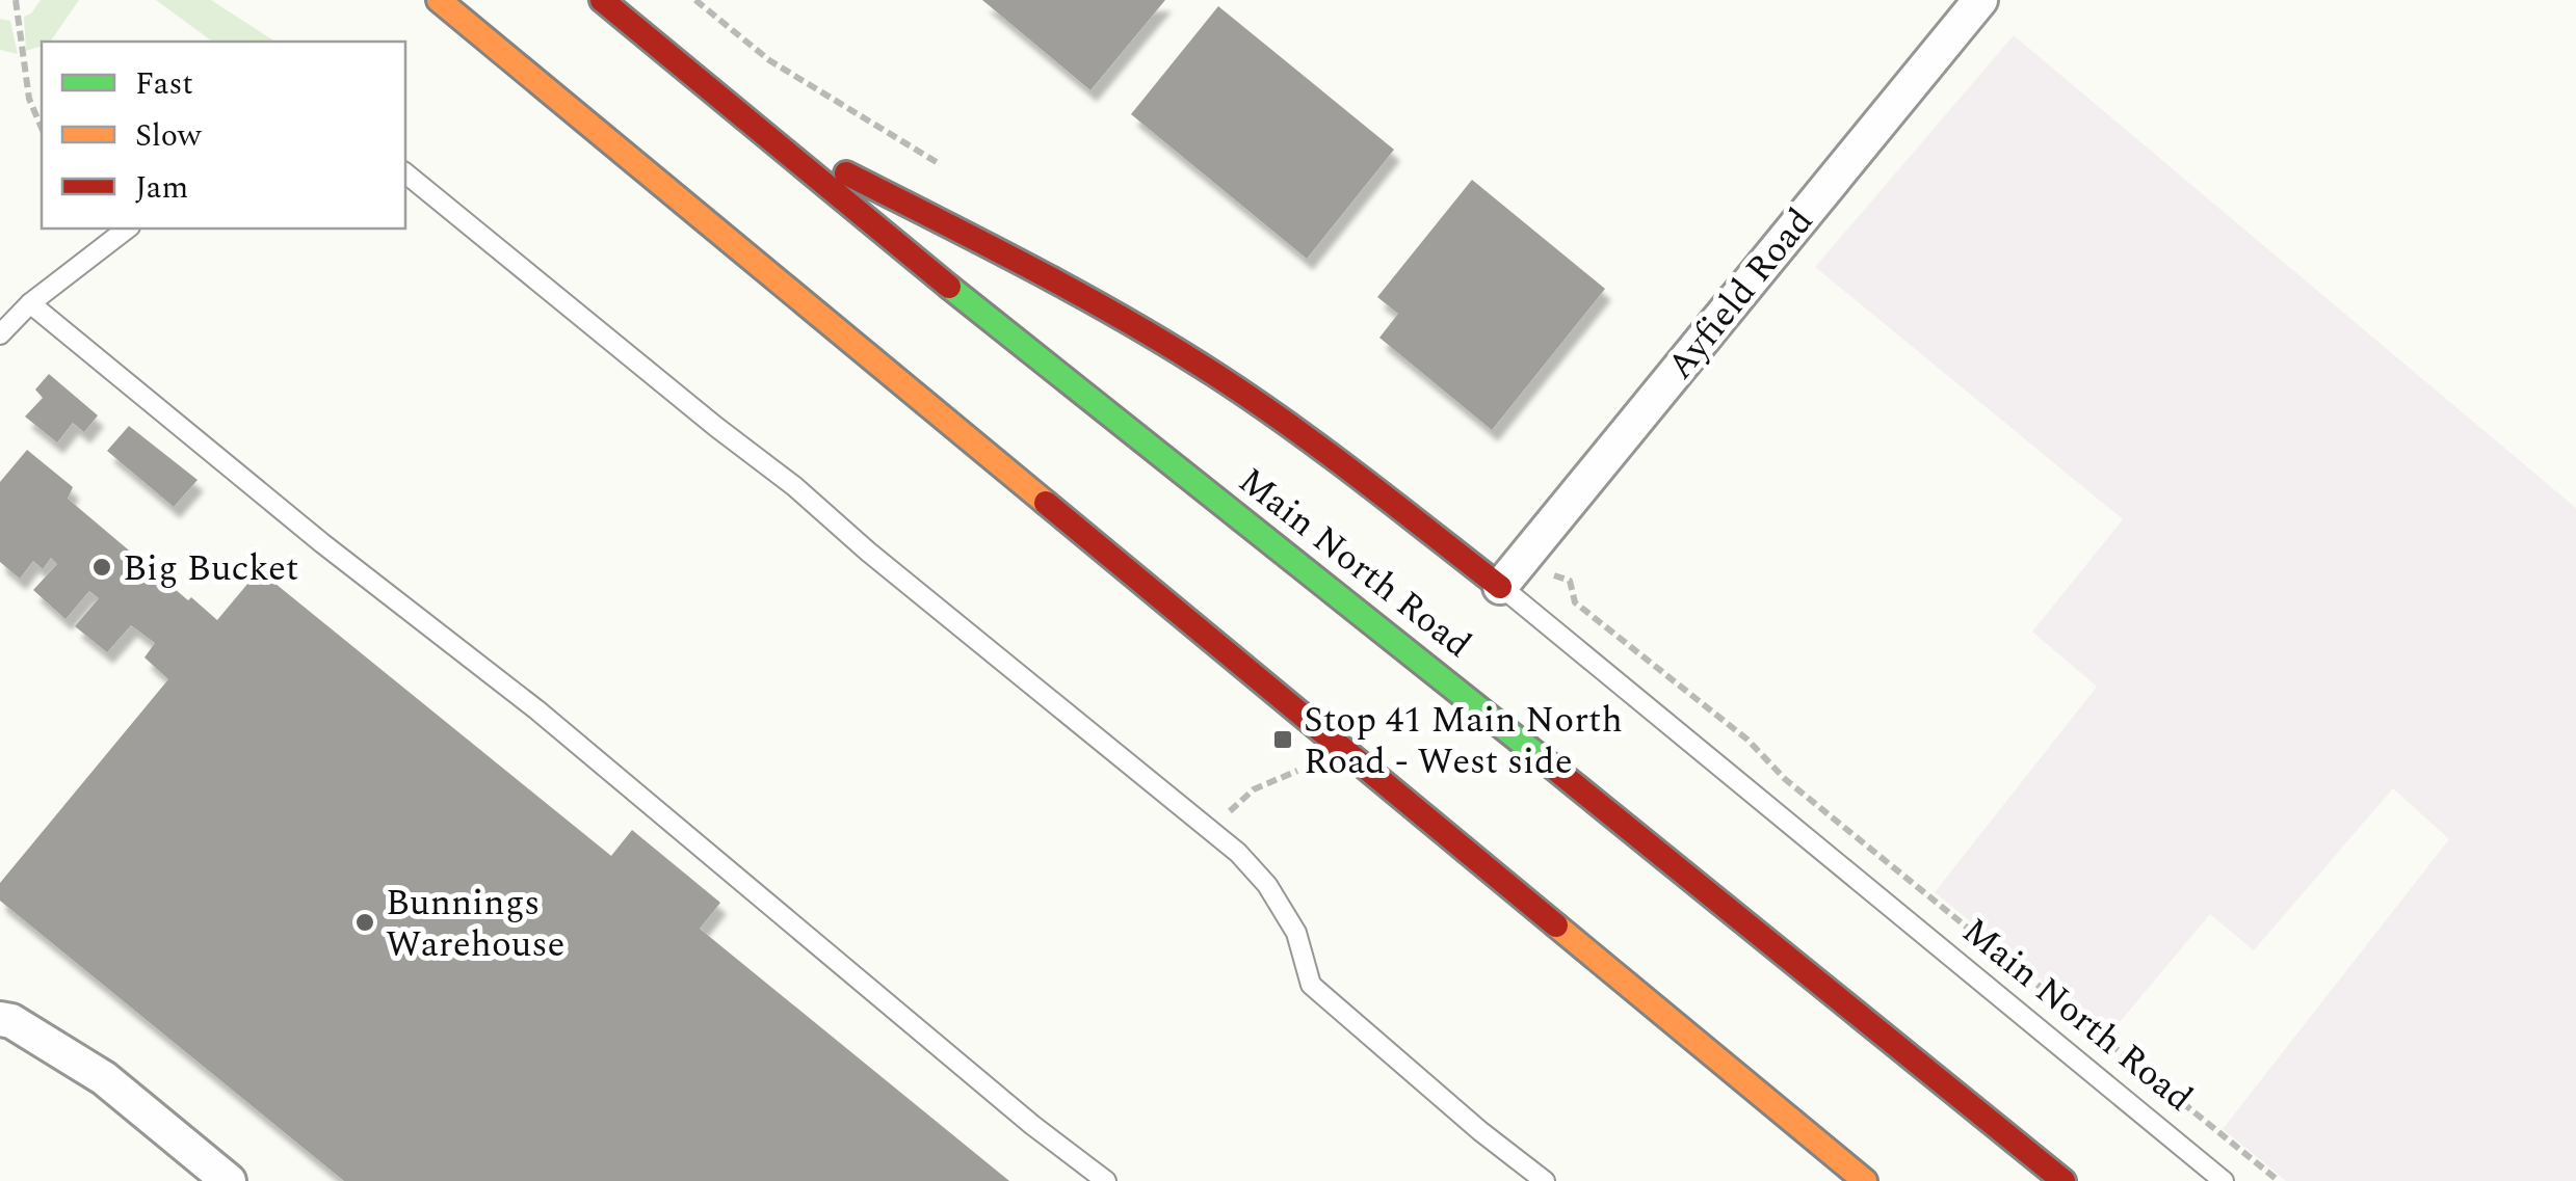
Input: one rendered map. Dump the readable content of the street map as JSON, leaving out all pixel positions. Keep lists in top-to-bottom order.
{
  "streets": {
    "highway": ["Main North Road"],
    "street": ["Ayfield Road"]
  },
  "crossings": [
    ["Ayfield Road", "Main North Road"]
  ],
  "places": {
    "other": ["Big Bucket", "Bunnings Warehouse"],
    "transit": ["Stop 41 Main North Road - West side"]
  },
  "legend": ["Fast", "Slow", "Jam"]
}
